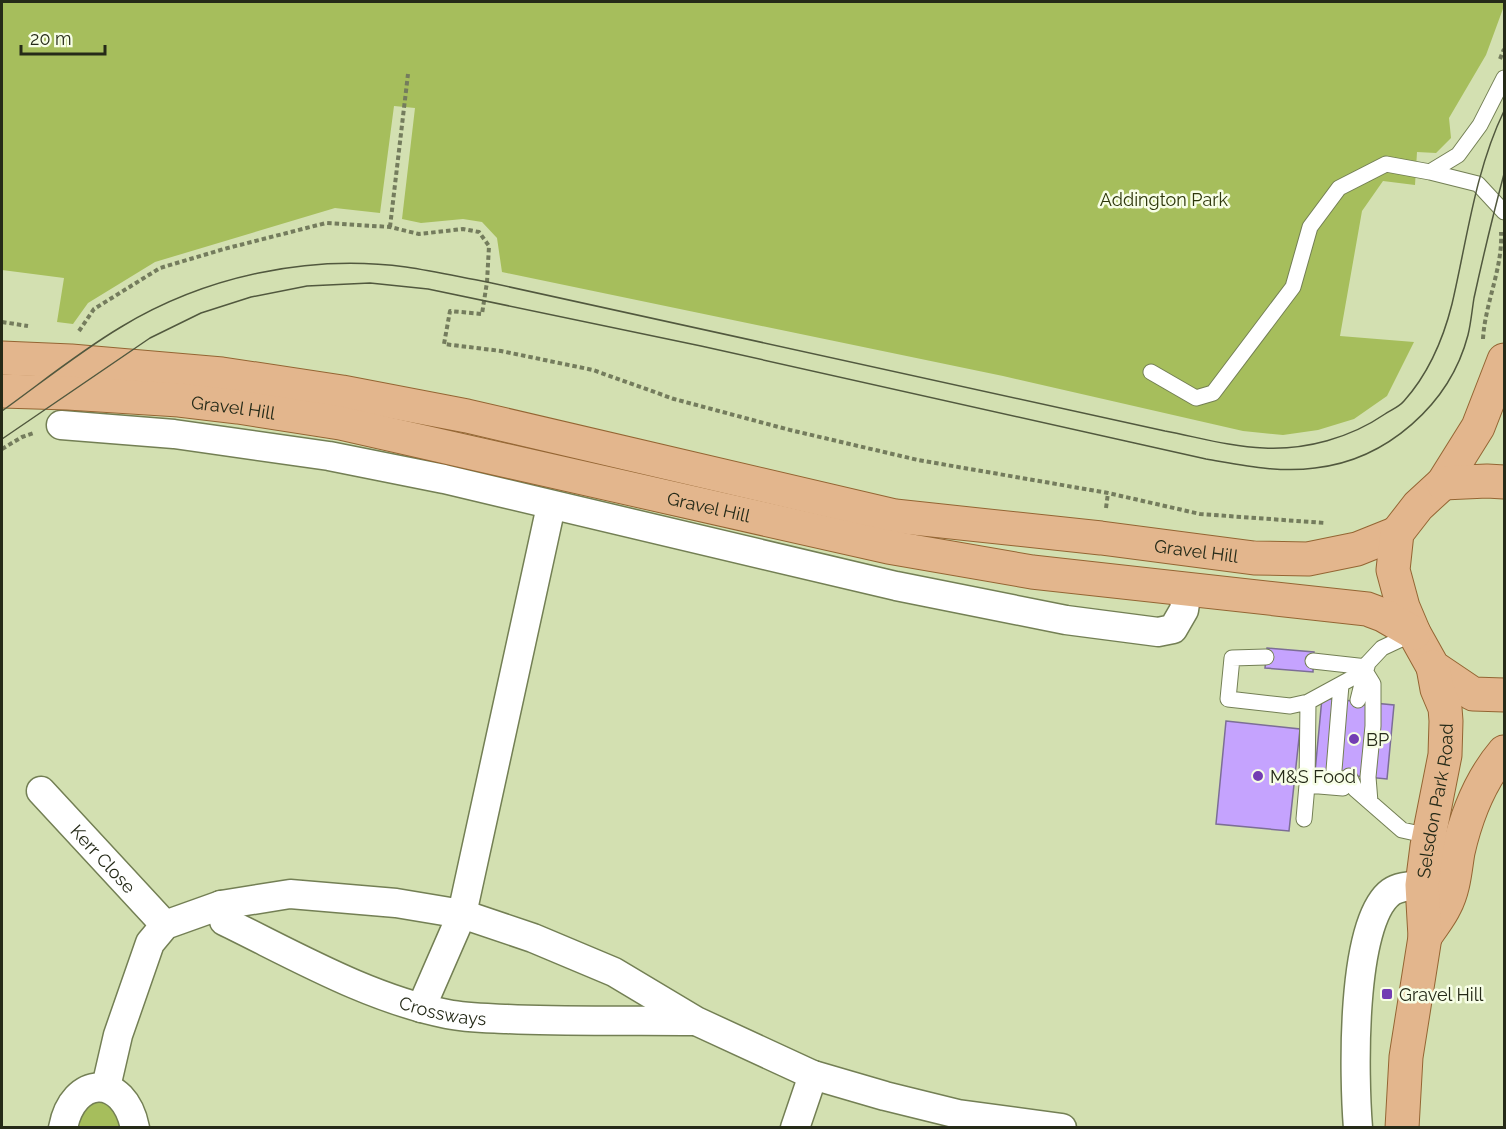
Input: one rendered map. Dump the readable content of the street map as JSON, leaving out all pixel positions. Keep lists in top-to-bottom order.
{
  "streets": {
    "main road": ["Gravel Hill", "Selsdon Park Road"],
    "street": ["Kerr Close", "Crossways"]
  },
  "crossings": [
    ["Kerr Close", "Crossways"]
  ],
  "parks": ["Addington Park"],
  "places": {
    "other": ["BP", "M&S Food"],
    "transit": ["Gravel Hill"]
  },
  "scale_bar": "20 m"
}
